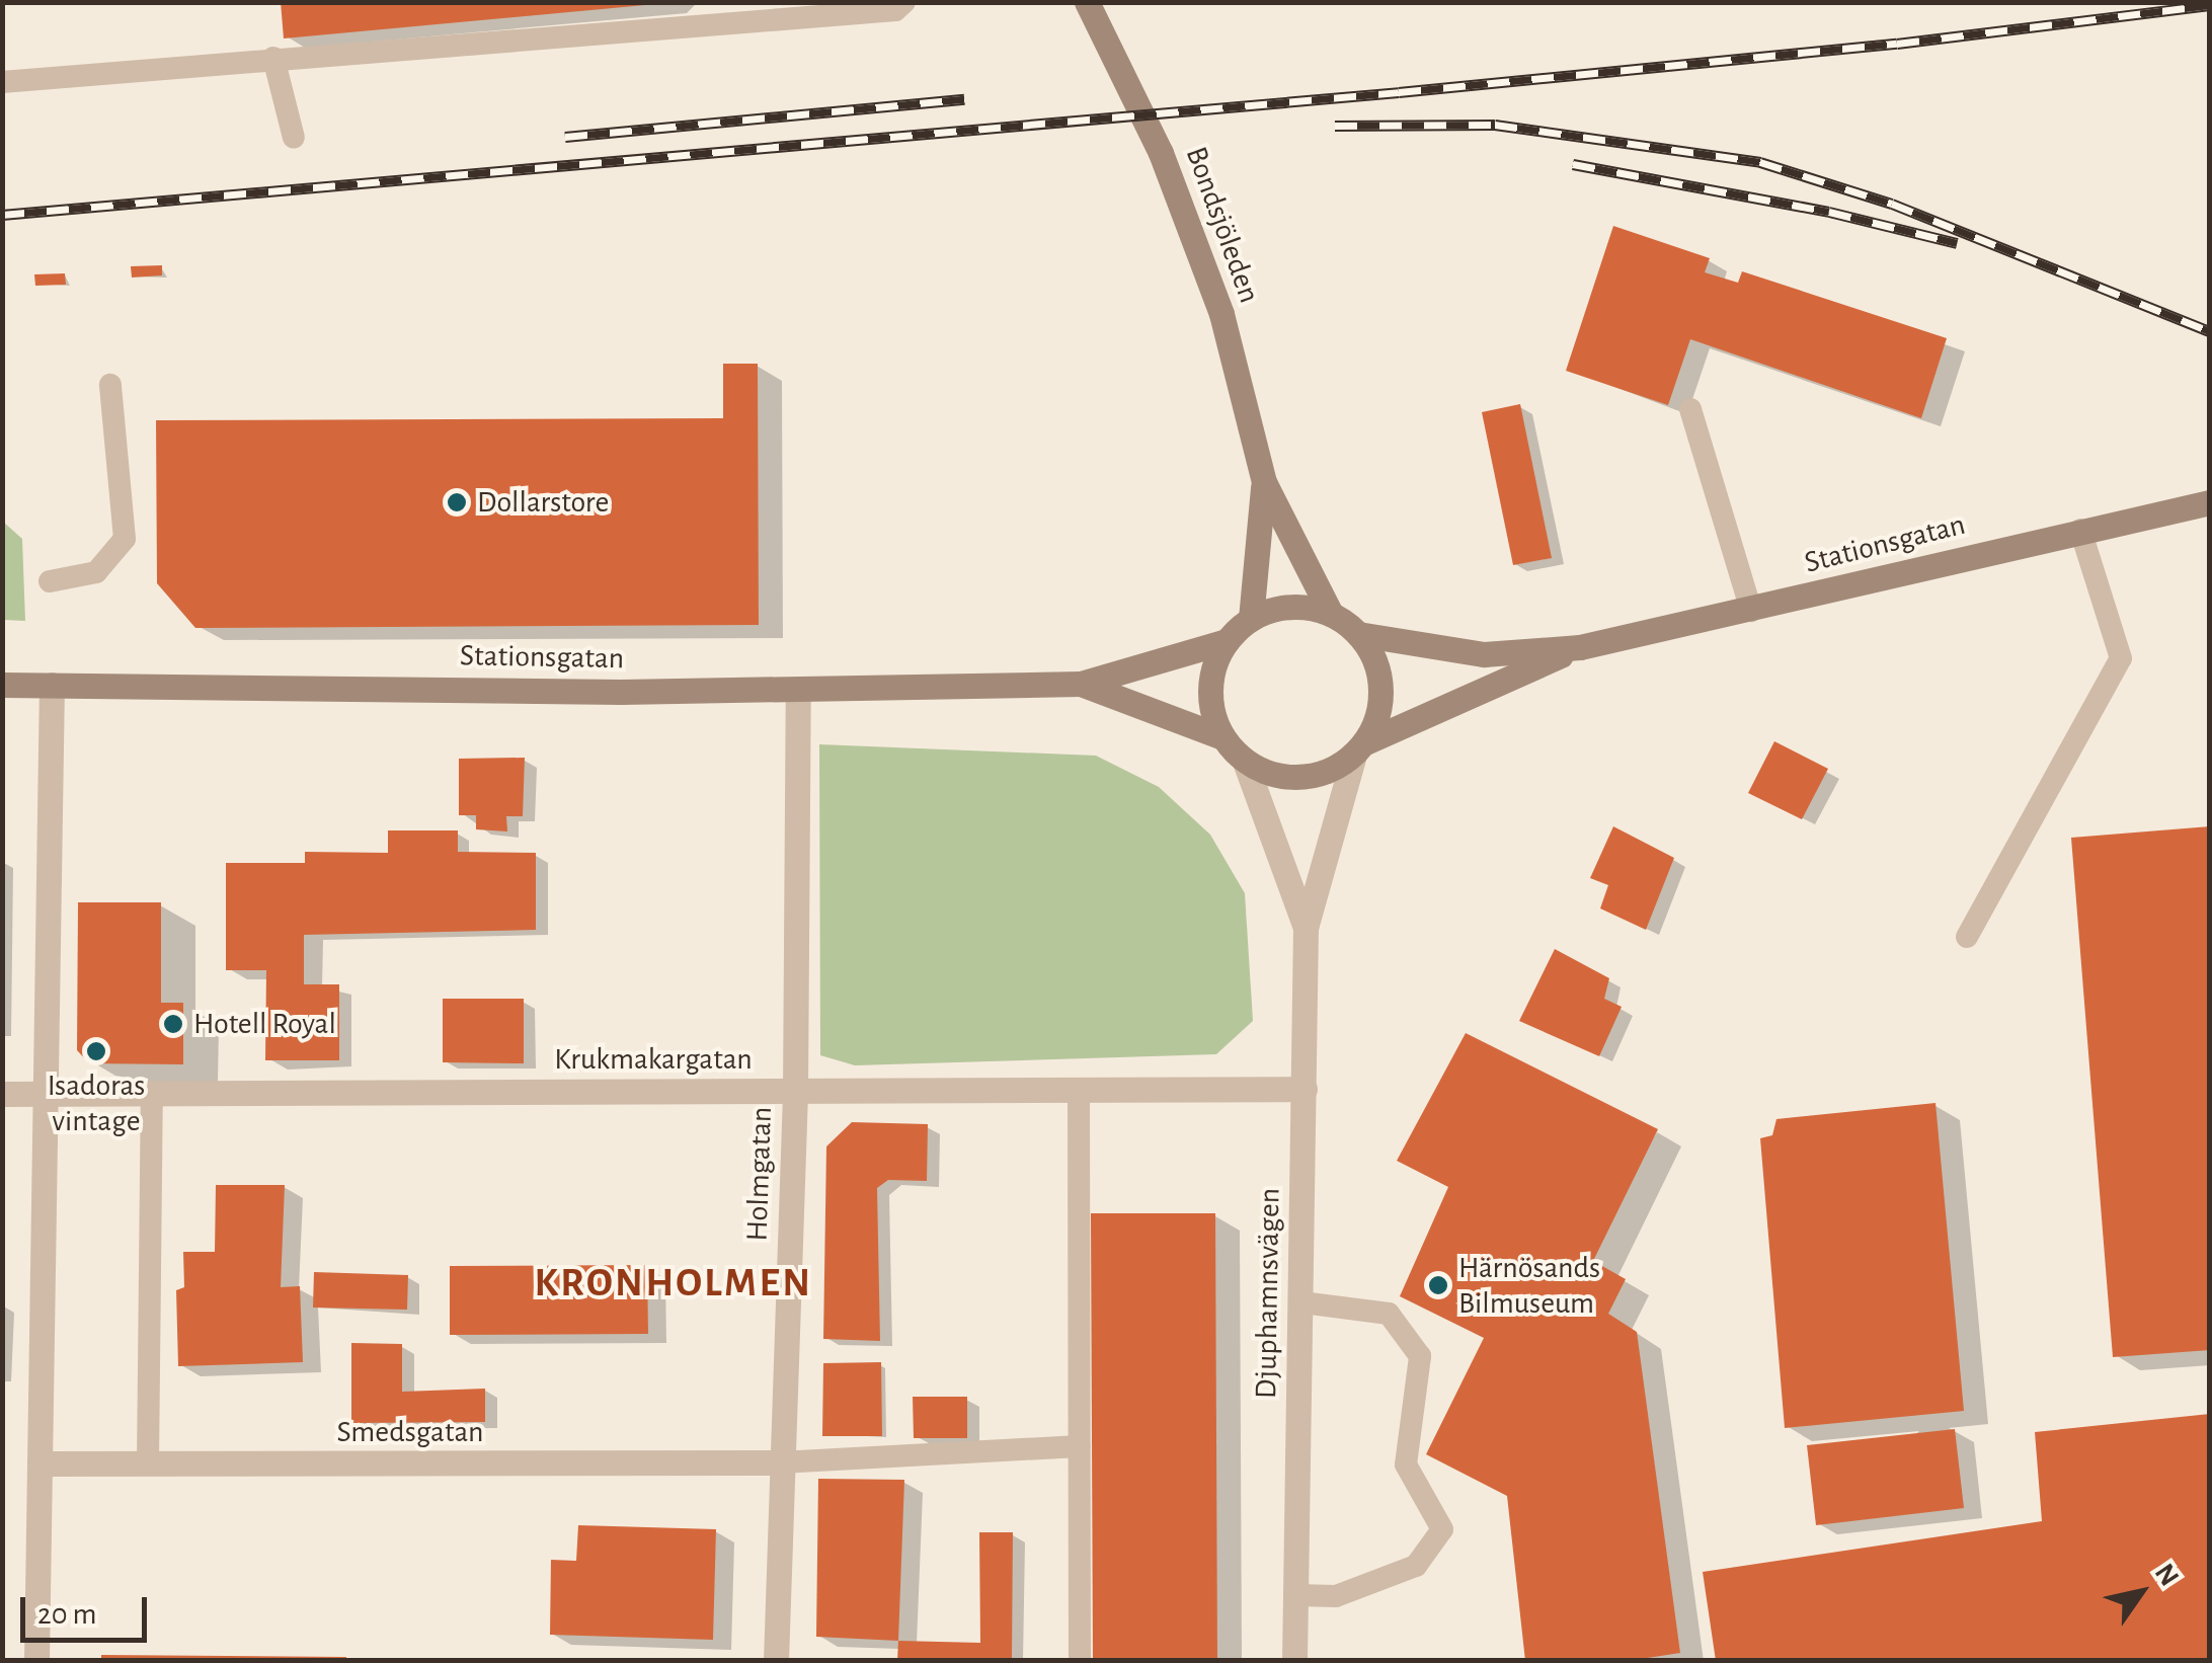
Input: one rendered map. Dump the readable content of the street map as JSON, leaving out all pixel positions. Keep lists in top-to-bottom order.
{
  "streets": {
    "main road": ["Bondsjöleden", "Stationsgatan"],
    "street": [
      "Krukmakargatan",
      "Holmgatan",
      "Djuphamnsvägen",
      "Smedsgatan"
    ]
  },
  "crossings": [
    ["Bondsjöleden", "Stationsgatan"],
    ["Bondsjöleden", "Djuphamnsvägen"],
    ["Stationsgatan", "Holmgatan"],
    ["Stationsgatan", "Djuphamnsvägen"],
    ["Krukmakargatan", "Holmgatan"],
    ["Krukmakargatan", "Djuphamnsvägen"],
    ["Holmgatan", "Smedsgatan"]
  ],
  "districts": ["KRONHOLMEN"],
  "places": [
    "Dollarstore",
    "Hotell Royal",
    "Isadoras vintage",
    "Härnösands Bilmuseum"
  ],
  "scale_bar": "20 m",
  "north": "top right"
}
